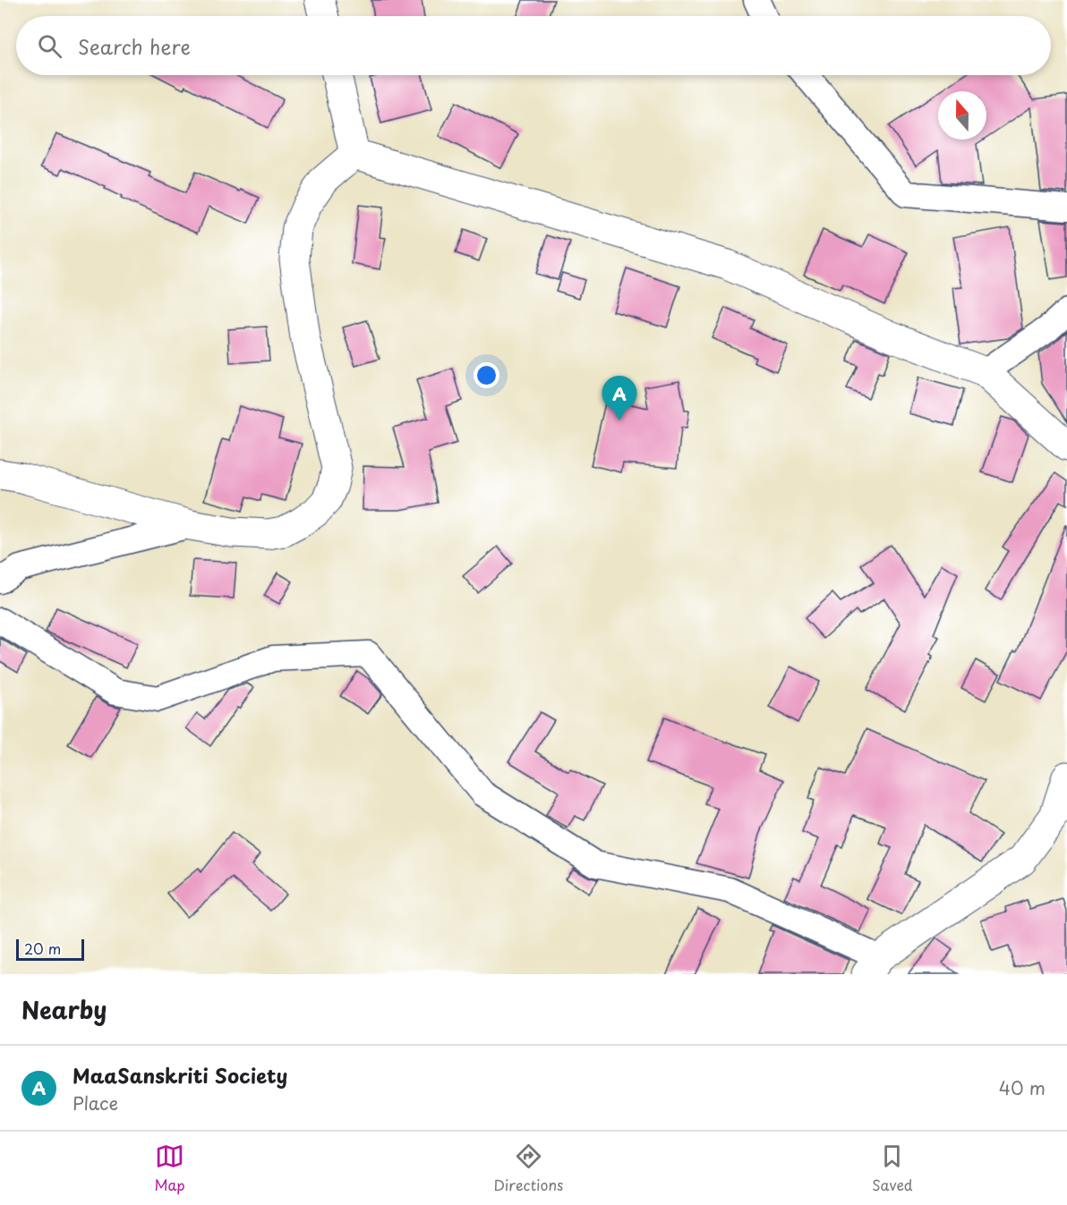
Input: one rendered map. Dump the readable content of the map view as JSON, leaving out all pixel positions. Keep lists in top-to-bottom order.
{
  "scale_bar": "20 m",
  "north": "top",
  "page": {
    "search": "Search here",
    "pins": "A",
    "scale": "20 m",
    "heading": "Nearby",
    "list": [
      {
        "mark": "A",
        "name": "MaaSanskriti Society",
        "note": "Place",
        "value": "40 m"
      }
    ],
    "nav": ["Map", "Directions", "Saved"]
  }
}
